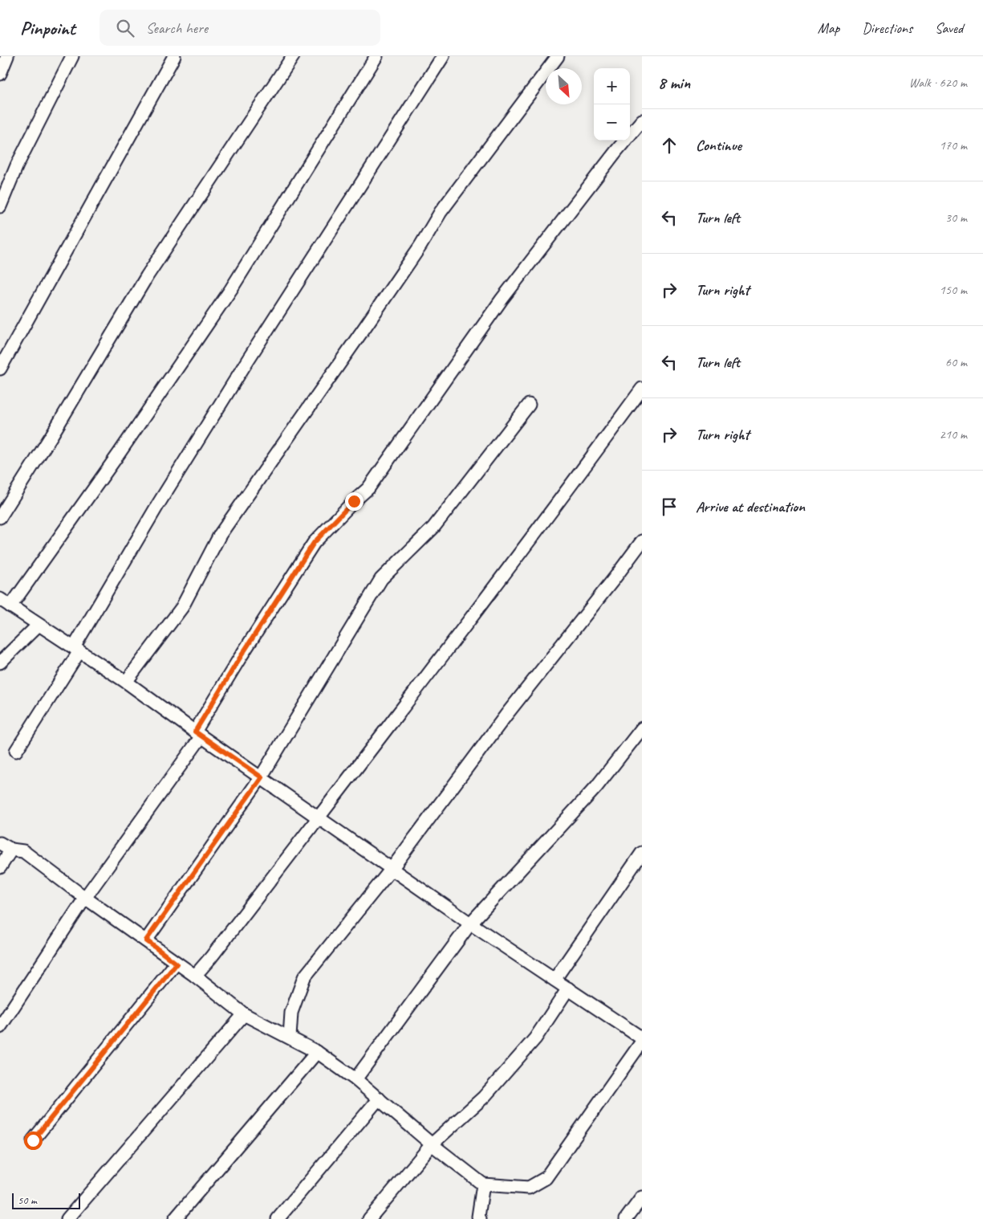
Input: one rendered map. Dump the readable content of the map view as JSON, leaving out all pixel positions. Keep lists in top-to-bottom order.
{
  "scale_bar": "50 m",
  "north": "bottom right",
  "page": {
    "header": "Pinpoint",
    "search": "Search here",
    "nav": ["Map", "Directions", "Saved"],
    "heading": ["8 min", "Walk · 620 m"],
    "map_buttons": ["+", "−"],
    "list": [
      ["Continue", "170 m"],
      ["Turn left", "30 m"],
      ["Turn right", "150 m"],
      ["Turn left", "60 m"],
      ["Turn right", "210 m"],
      "Arrive at destination"
    ],
    "scale": "50 m"
  }
}
